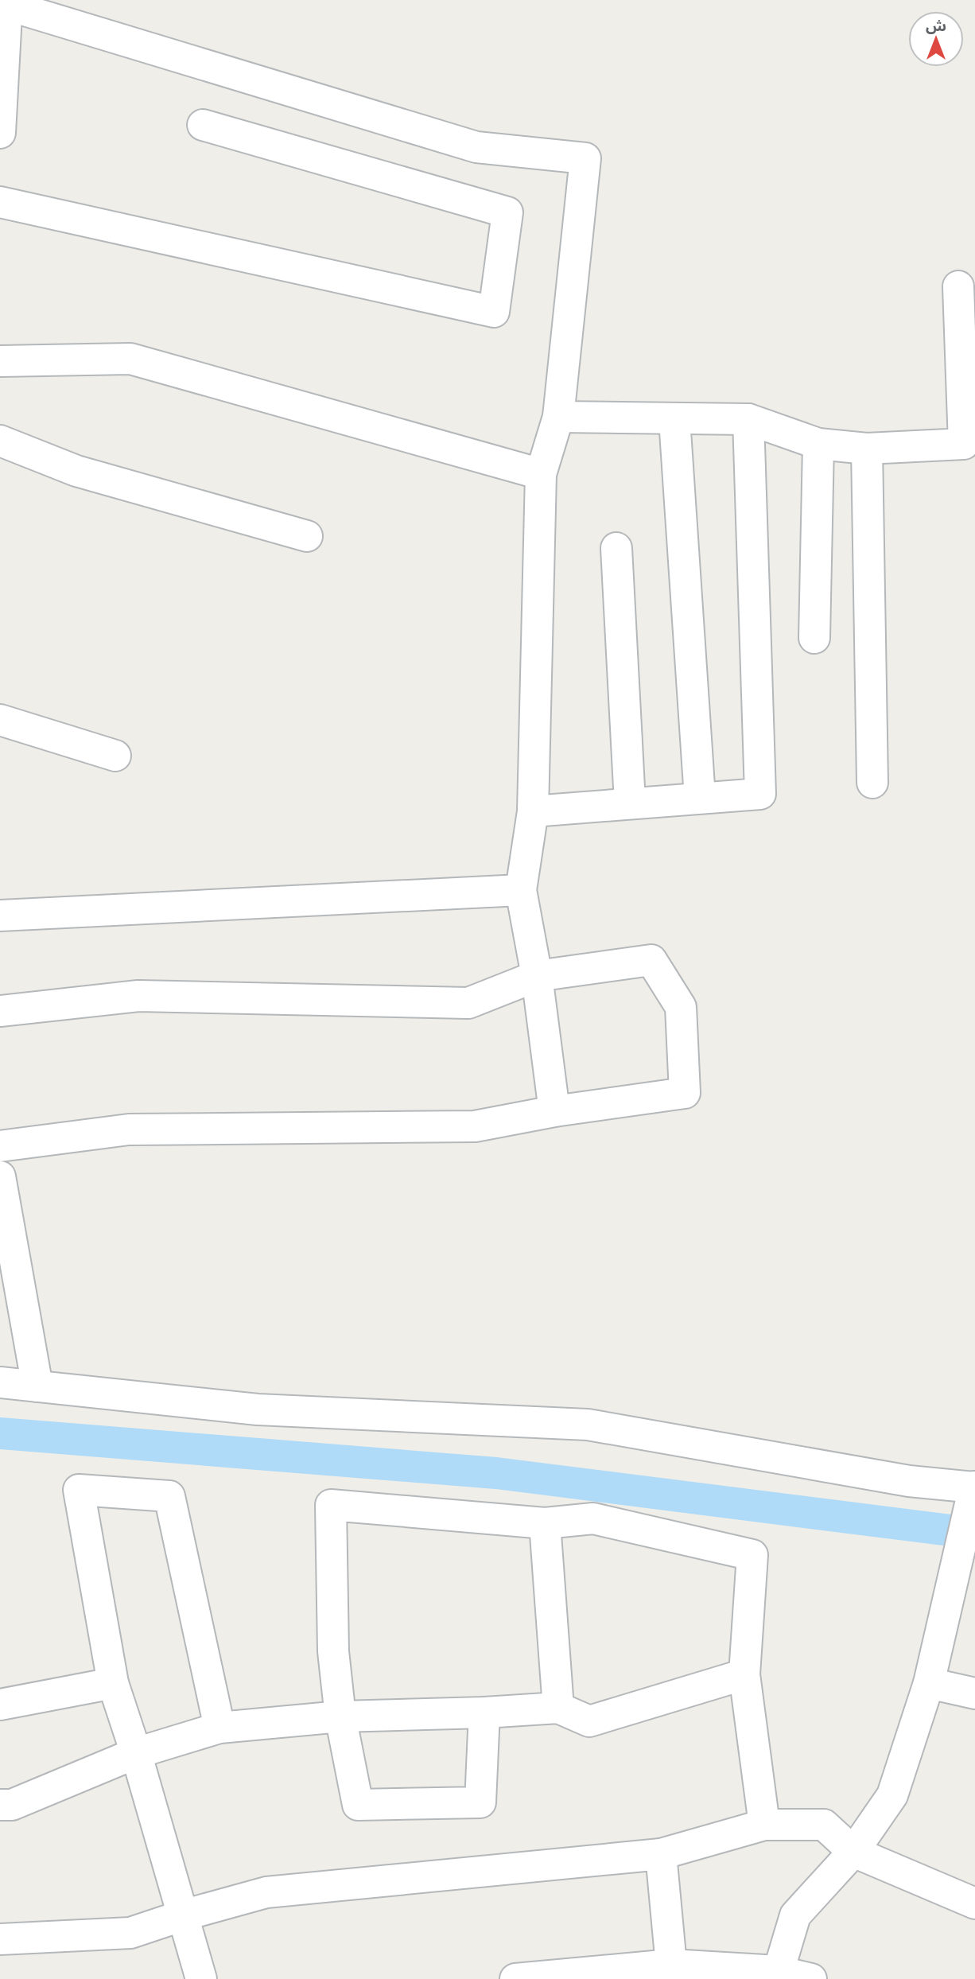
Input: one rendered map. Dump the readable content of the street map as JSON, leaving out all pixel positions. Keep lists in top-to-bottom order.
{
  "north": "top"
}
